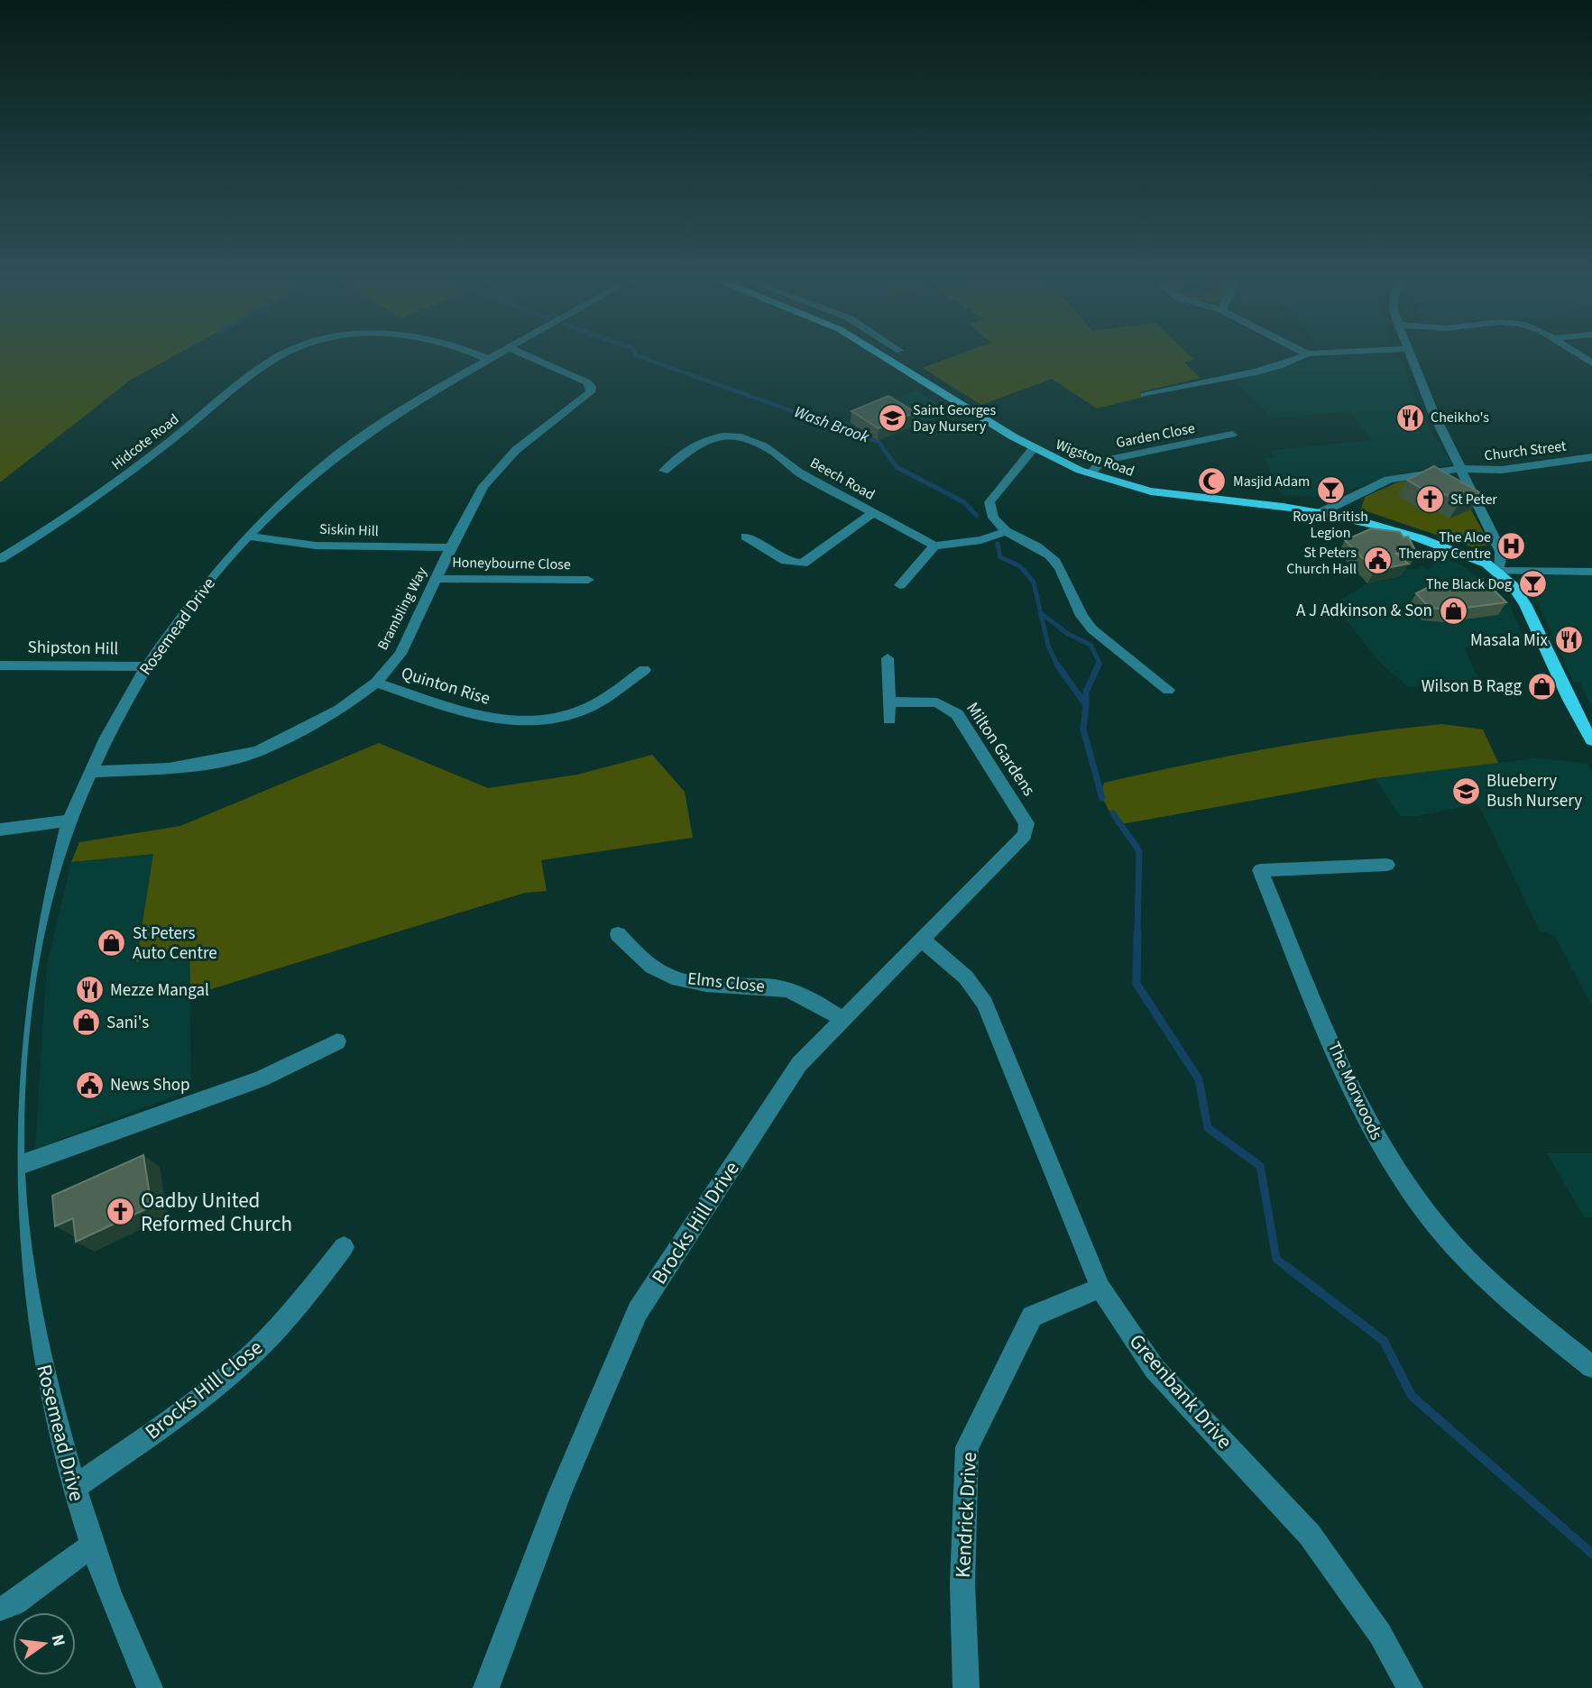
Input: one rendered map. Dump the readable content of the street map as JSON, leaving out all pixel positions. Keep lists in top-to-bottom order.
{
  "streets": {
    "main road": ["Wigston Road"],
    "street": [
      "Garden Close",
      "Hidcote Road",
      "Church Street",
      "Beech Road",
      "Siskin Hill",
      "Honeybourne Close",
      "Brambling Way",
      "Rosemead Drive",
      "Shipston Hill",
      "Quinton Rise",
      "Milton Gardens",
      "Elms Close",
      "The Morwoods",
      "Brocks Hill Drive",
      "Brocks Hill Close",
      "Greenbank Drive",
      "Kendrick Drive"
    ]
  },
  "crossings": [
    ["Garden Close", "Wigston Road"],
    ["Church Street", "Wigston Road"],
    ["Siskin Hill", "Brambling Way"],
    ["Siskin Hill", "Rosemead Drive"],
    ["Honeybourne Close", "Brambling Way"],
    ["Brambling Way", "Rosemead Drive"],
    ["Brambling Way", "Quinton Rise"],
    ["Rosemead Drive", "Shipston Hill"],
    ["Rosemead Drive", "Brocks Hill Close"],
    ["Milton Gardens", "Brocks Hill Drive"],
    ["Elms Close", "Brocks Hill Drive"],
    ["Brocks Hill Drive", "Greenbank Drive"],
    ["Greenbank Drive", "Kendrick Drive"]
  ],
  "water": ["Wash Brook"],
  "places": {
    "restaurant": ["Cheikho's", "Masala Mix", "Mezze Mangal"],
    "school or university": ["Saint Georges Day Nursery", "Blueberry Bush Nursery"],
    "mosque": ["Masjid Adam"],
    "bar": ["Royal British Legion", "The Black Dog"],
    "church": ["St Peter", "Oadby United Reformed Church"],
    "hospital": ["The Aloe Therapy Centre"],
    "public building": ["St Peters Church Hall", "News Shop"],
    "shop": [
      "A J Adkinson & Son",
      "Wilson B Ragg",
      "St Peters Auto Centre",
      "Sani's"
    ]
  },
  "north": "right"
}
